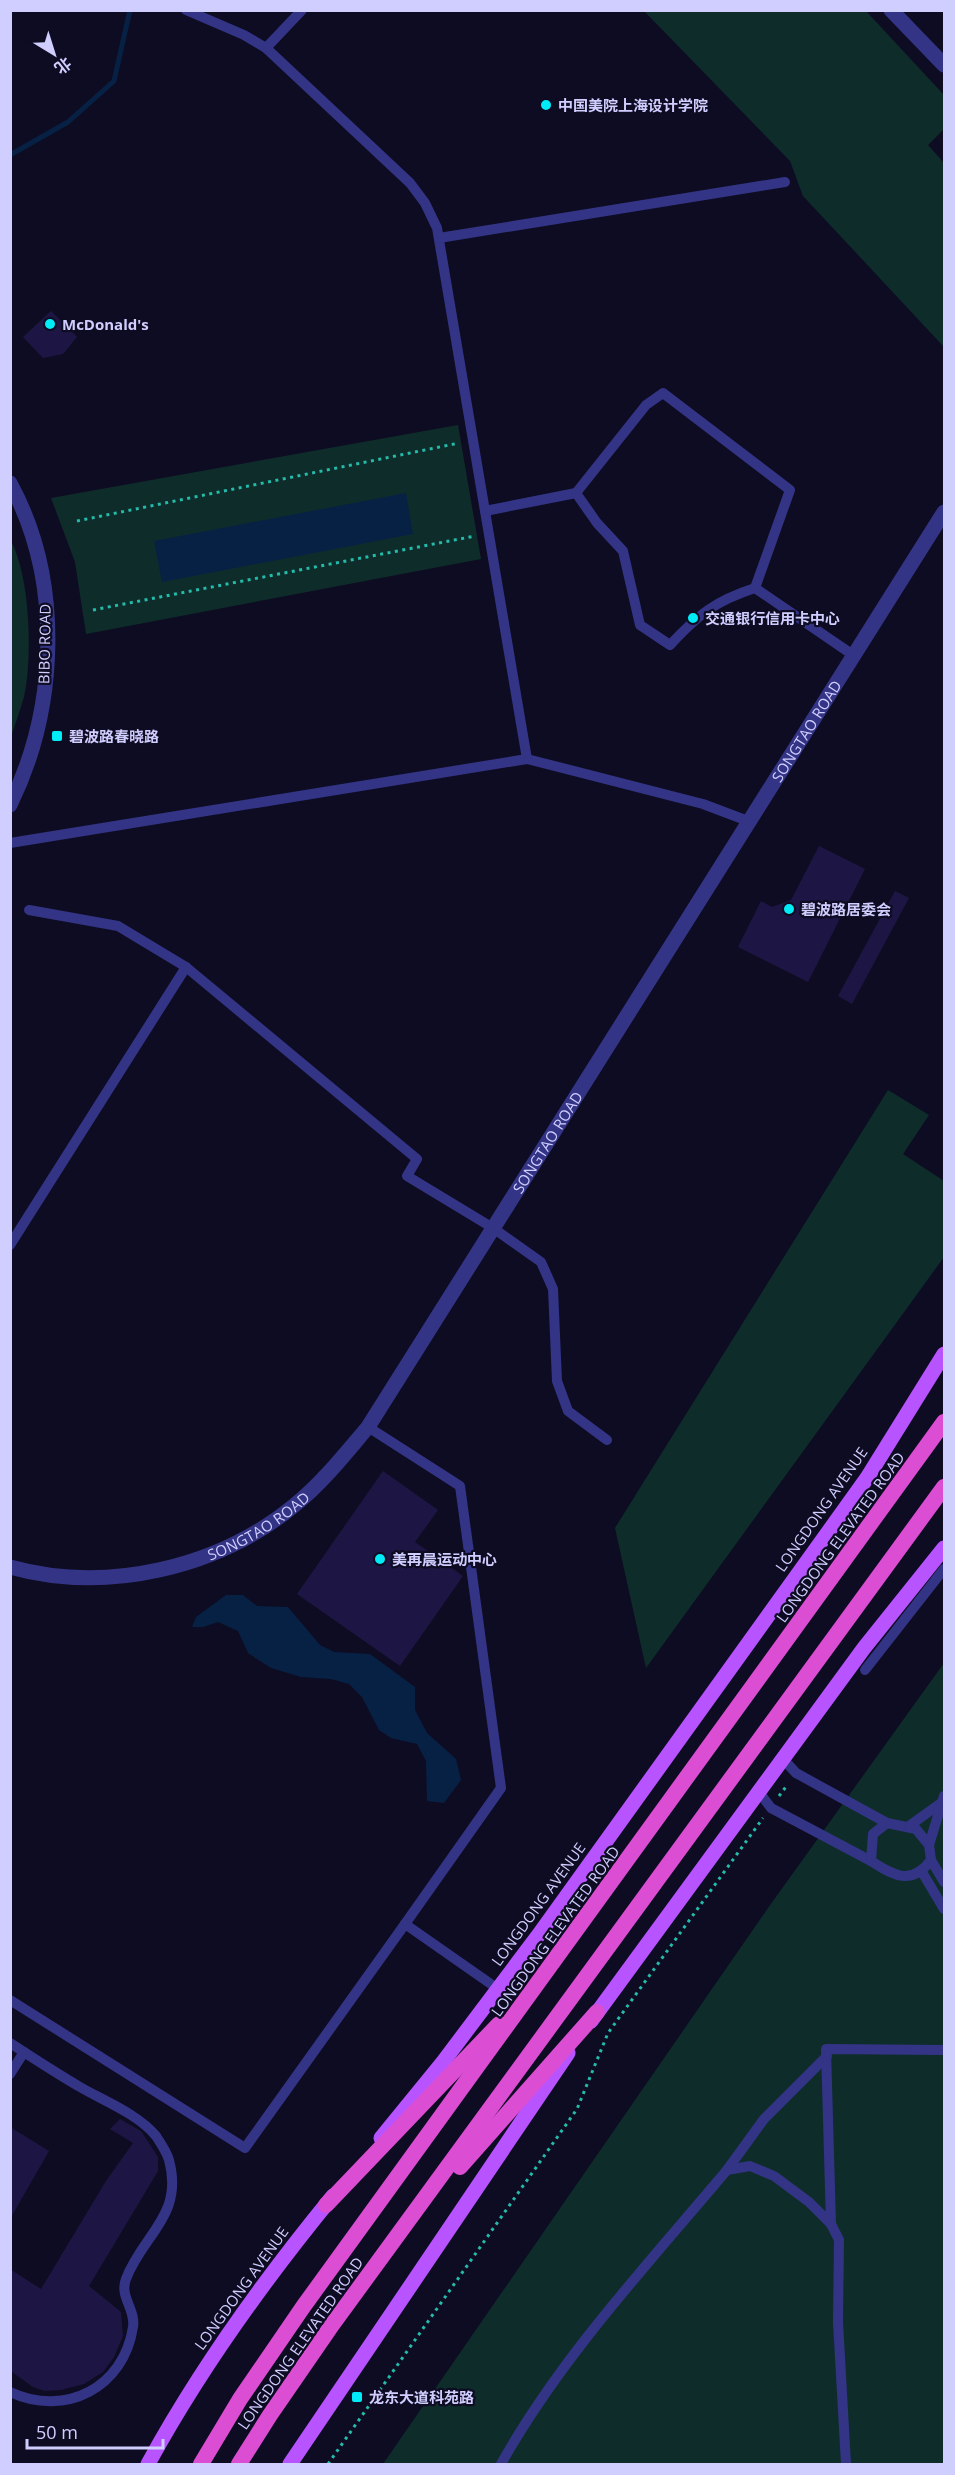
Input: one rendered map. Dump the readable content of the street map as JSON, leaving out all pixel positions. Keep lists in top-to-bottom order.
{
  "streets": {
    "highway": ["LONGDONG ELEVATED ROAD"],
    "main road": ["LONGDONG AVENUE"],
    "street": ["BIBO ROAD", "SONGTAO ROAD"]
  },
  "places": {
    "other": [
      "中国美院上海设计学院",
      "McDonald's",
      "交通银行信用卡中心",
      "碧波路居委会",
      "美再晨运动中心"
    ],
    "transit": ["碧波路春晓路", "龙东大道科苑路"]
  },
  "scale_bar": "50 m",
  "north": "bottom right"
}
